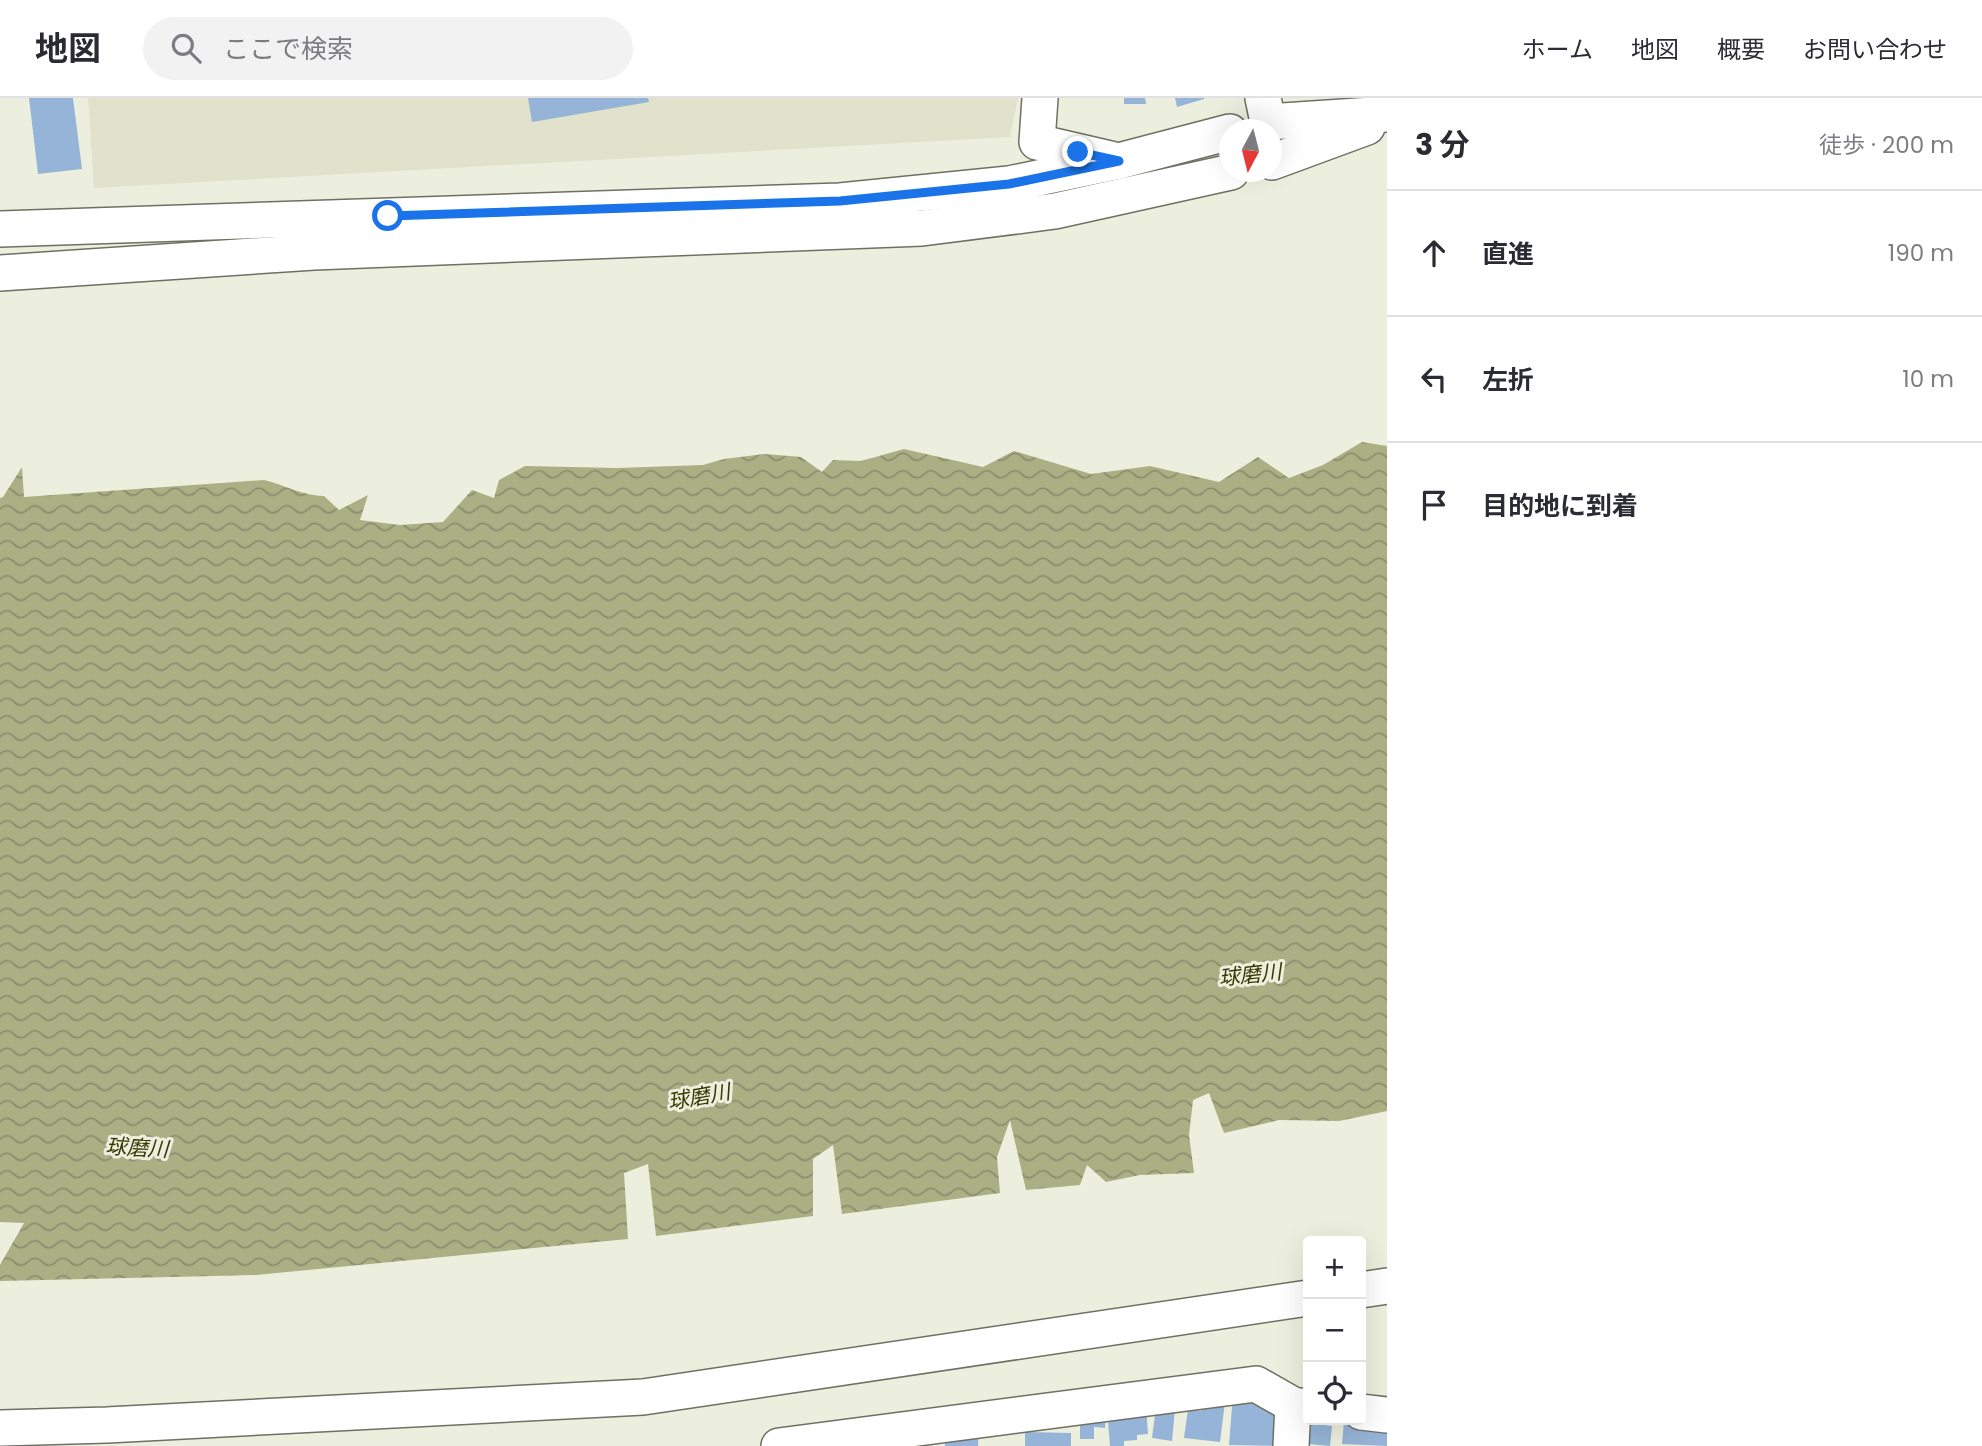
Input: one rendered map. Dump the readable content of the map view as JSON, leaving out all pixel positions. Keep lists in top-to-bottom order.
{
  "water": ["球磨川"],
  "north": "bottom",
  "page": {
    "header": "地図",
    "search": "ここで検索",
    "nav": [
      "ホーム",
      "地図",
      "概要",
      "お問い合わせ"
    ],
    "heading": ["3 分", "徒歩 · 200 m"],
    "list": [
      ["直進", "190 m"],
      ["左折", "10 m"],
      "目的地に到着"
    ],
    "map_buttons": ["+", "−"]
  }
}
